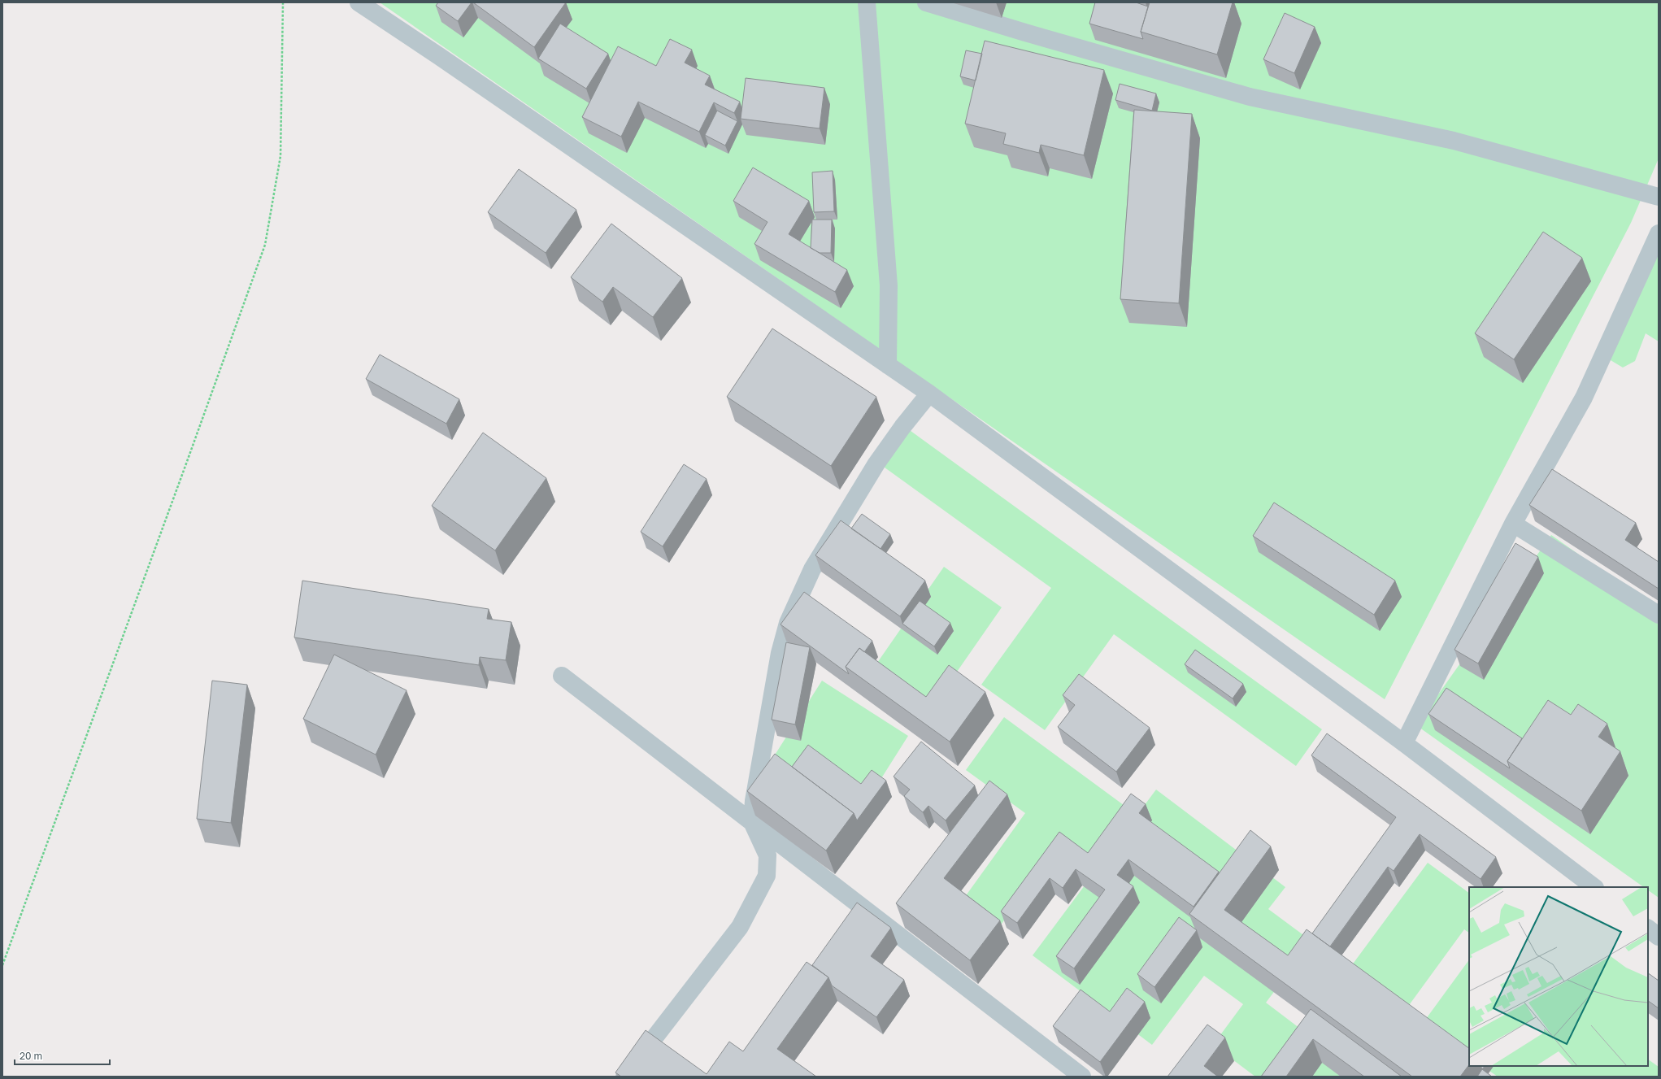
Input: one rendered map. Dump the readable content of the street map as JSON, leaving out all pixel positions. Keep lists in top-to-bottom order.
{
  "scale_bar": "20 m"
}
